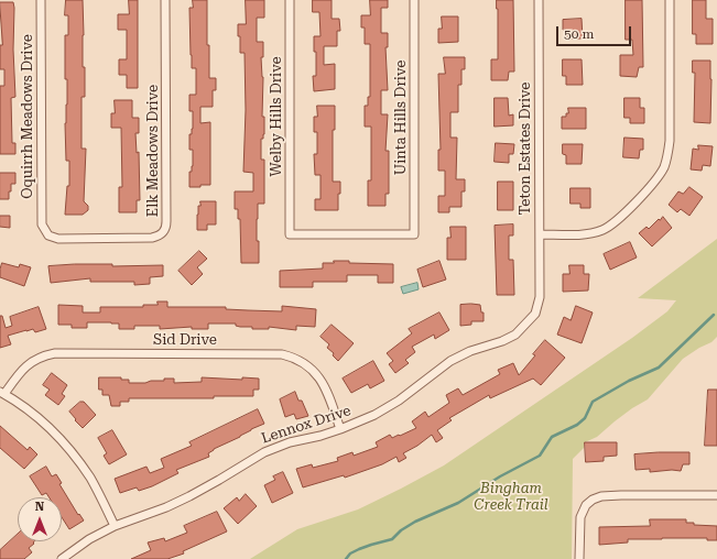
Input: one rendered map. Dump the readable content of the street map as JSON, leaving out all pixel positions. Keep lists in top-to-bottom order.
{
  "streets": {
    "street": [
      "Oquirrh Meadows Drive",
      "Welby Hills Drive",
      "Uinta Hills Drive",
      "Teton Estates Drive",
      "Elk Meadows Drive",
      "Sid Drive",
      "Lennox Drive"
    ]
  },
  "crossings": [
    ["Oquirrh Meadows Drive", "Elk Meadows Drive"],
    ["Welby Hills Drive", "Uinta Hills Drive"],
    ["Teton Estates Drive", "Lennox Drive"],
    ["Sid Drive", "Lennox Drive"]
  ],
  "parks": ["Bingham Creek Trail"],
  "scale_bar": "50 m",
  "north": "top"
}
